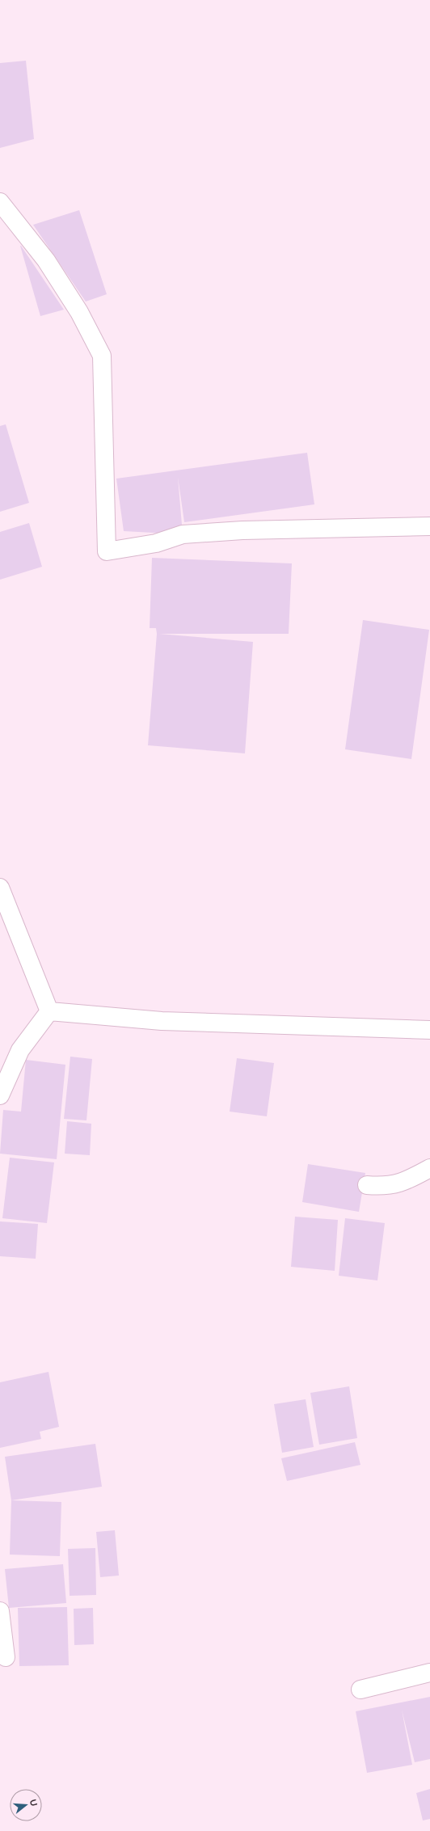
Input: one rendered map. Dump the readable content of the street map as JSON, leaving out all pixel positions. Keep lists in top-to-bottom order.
{
  "north": "right"
}
